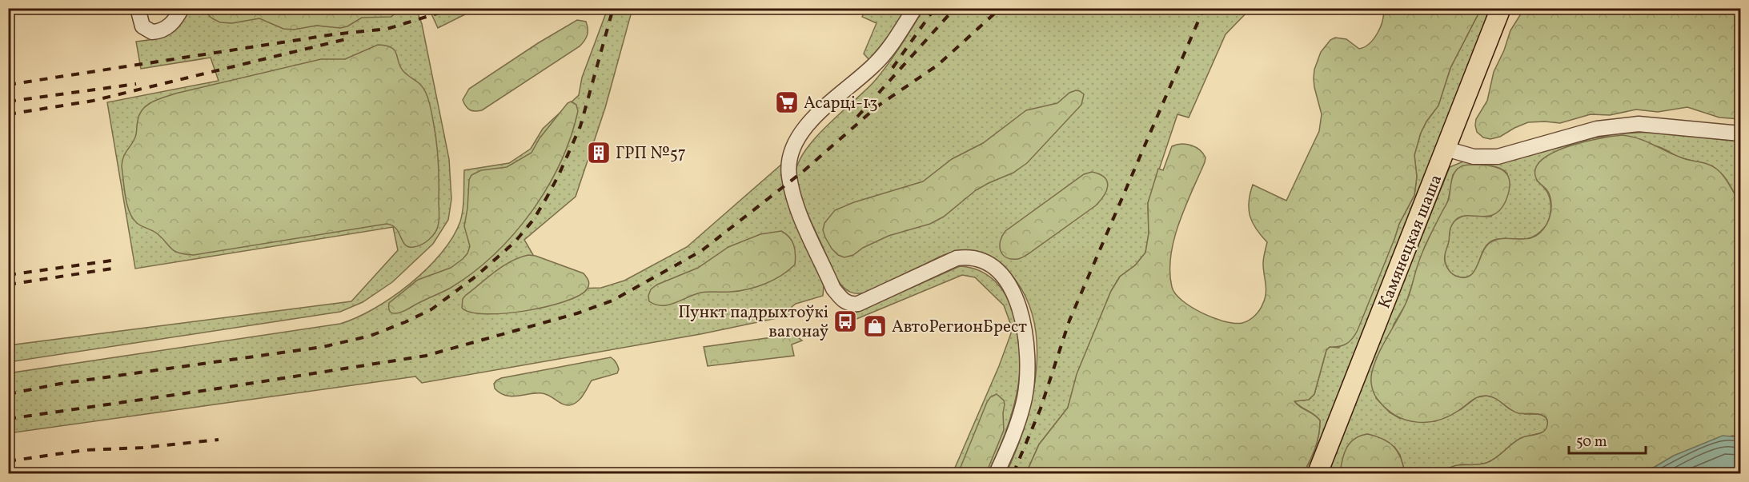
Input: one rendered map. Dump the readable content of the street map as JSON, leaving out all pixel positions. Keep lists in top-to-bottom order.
{
  "streets": {
    "main road": ["Камянецкая шаша"]
  },
  "places": {
    "supermarket": ["Асарці-13"],
    "building": ["ГРП №57"],
    "bus stop": ["Пункт падрыхтоўкі вагонаў"],
    "shop": ["АвтоРегионБрест"]
  },
  "scale_bar": "50 m"
}
